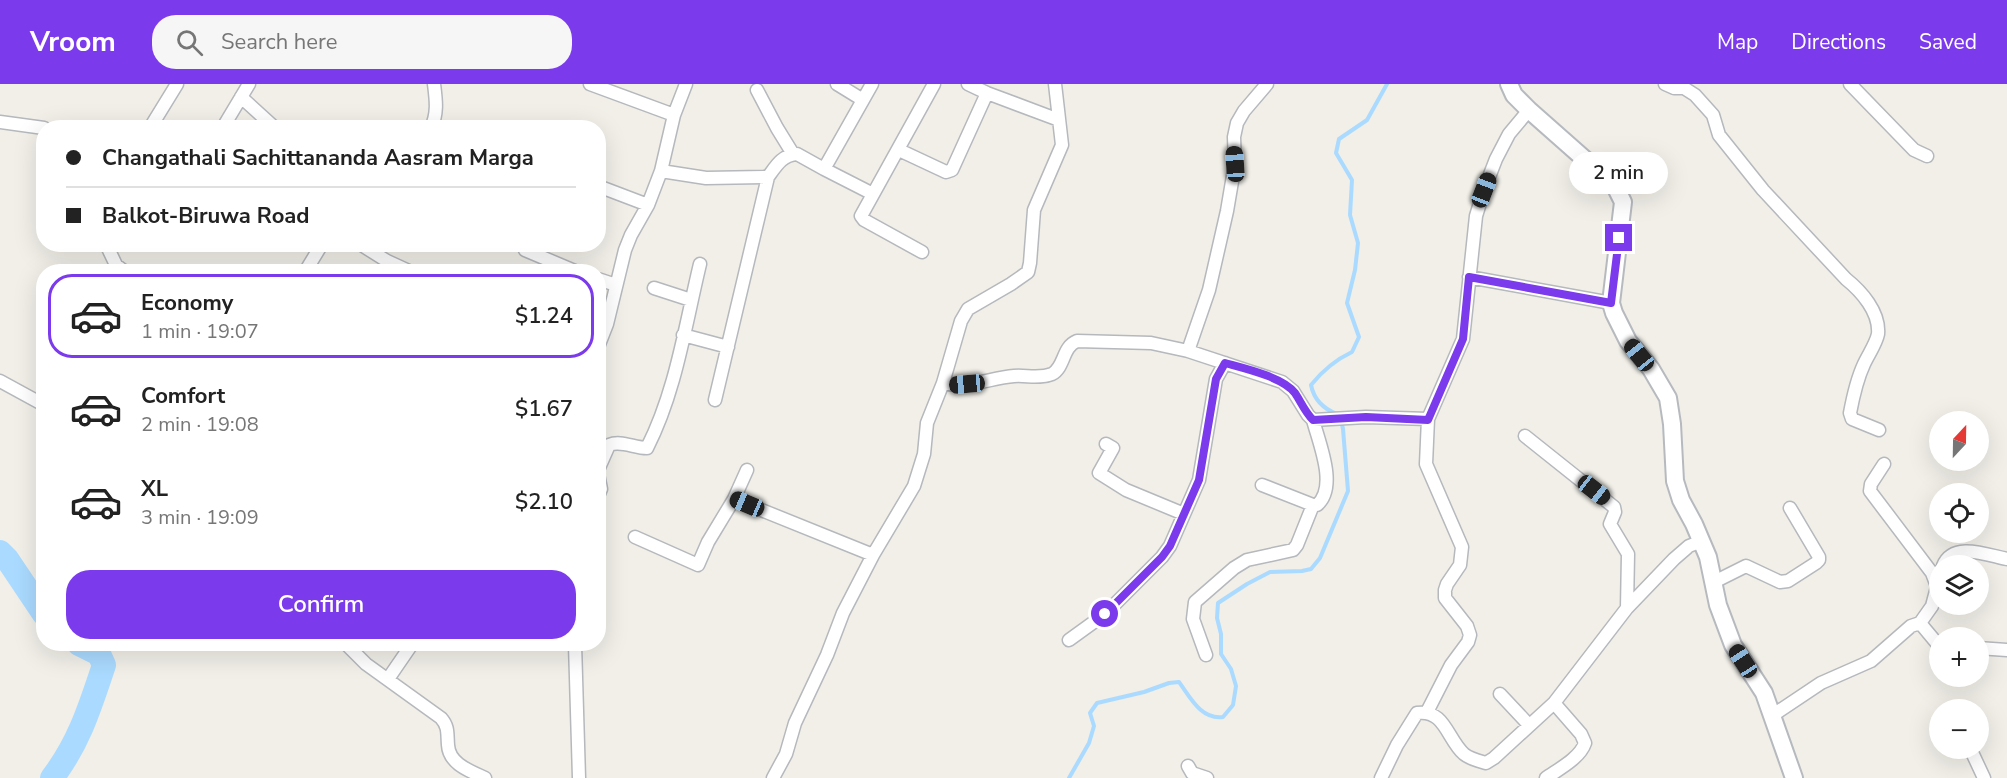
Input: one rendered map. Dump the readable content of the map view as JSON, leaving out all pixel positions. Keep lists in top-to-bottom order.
{
  "north": "top",
  "page": {
    "header": "Vroom",
    "search": "Search here",
    "nav": ["Map", "Directions", "Saved"],
    "banner": ["Changathali Sachittananda Aasram Marga", "Balkot-Biruwa Road"],
    "bubble": "2 min",
    "list": [
      {
        "name": "Economy",
        "note": "1 min · 19:07",
        "value": "$1.24"
      },
      {
        "name": "Comfort",
        "note": "2 min · 19:08",
        "value": "$1.67"
      },
      {
        "name": "XL",
        "note": "3 min · 19:09",
        "value": "$2.10"
      }
    ],
    "map_buttons": ["+", "−"],
    "buttons": "Confirm"
  }
}
